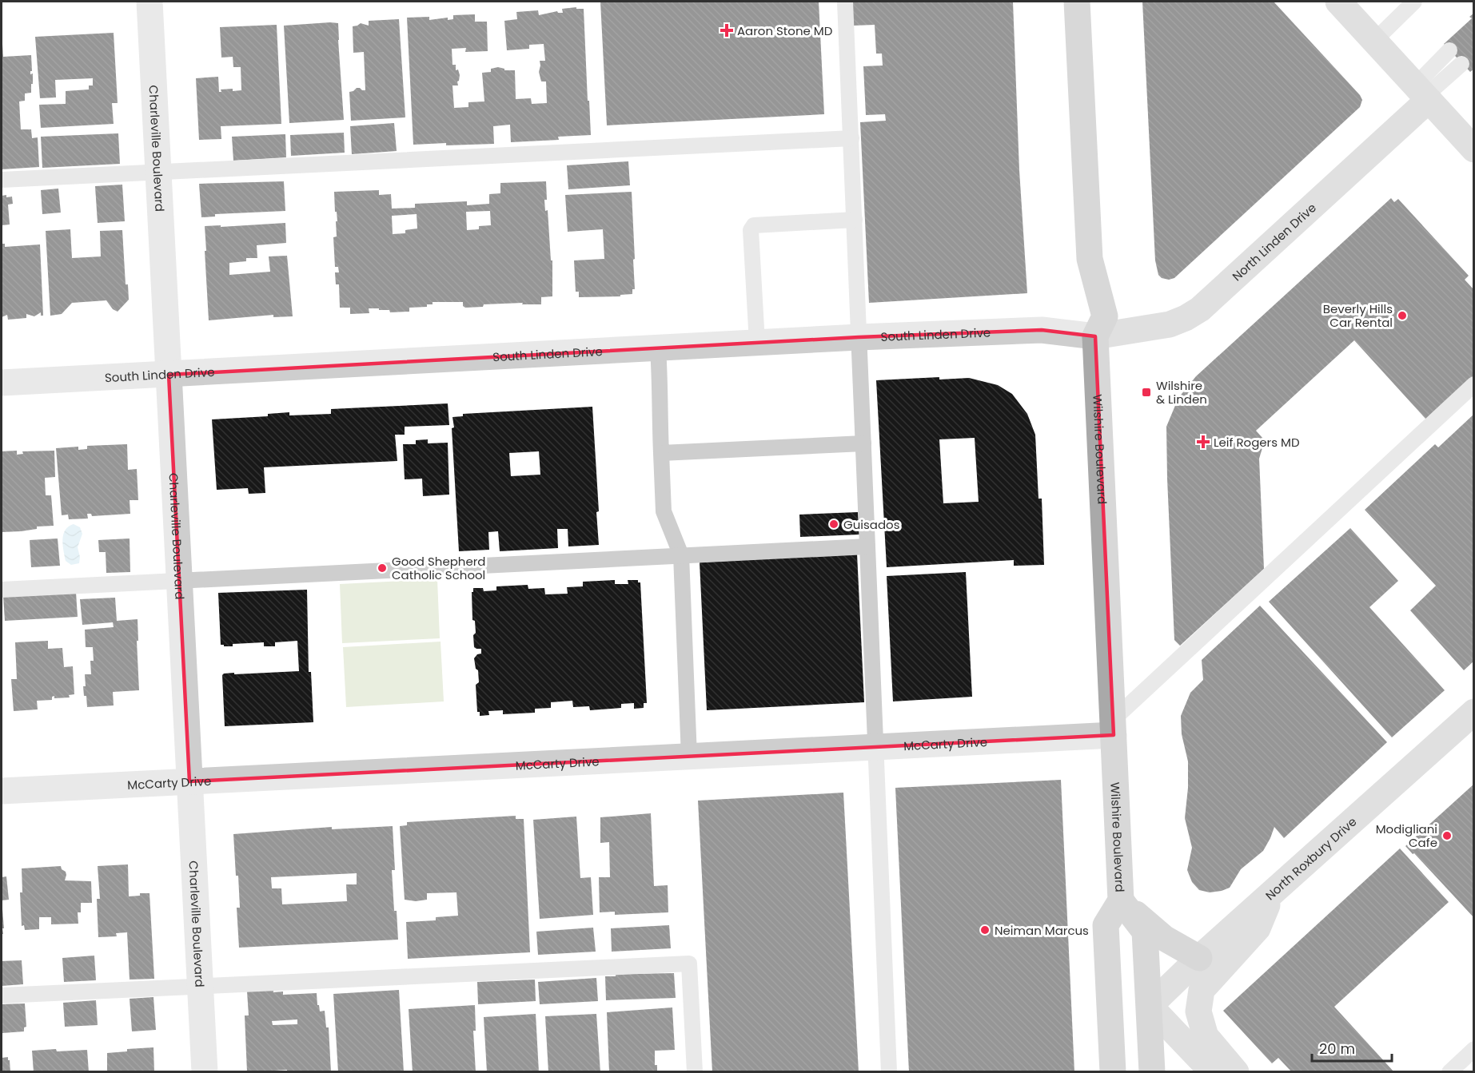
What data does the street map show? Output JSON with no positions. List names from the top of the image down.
{
  "streets": {
    "main road": ["Wilshire Boulevard"],
    "street": [
      "Charleville Boulevard",
      "North Linden Drive",
      "South Linden Drive",
      "McCarty Drive",
      "North Roxbury Drive"
    ]
  },
  "crossings": [
    ["Charleville Boulevard", "South Linden Drive"],
    ["Charleville Boulevard", "McCarty Drive"],
    ["North Linden Drive", "South Linden Drive"],
    ["North Linden Drive", "Wilshire Boulevard"],
    ["South Linden Drive", "Wilshire Boulevard"],
    ["Wilshire Boulevard", "McCarty Drive"],
    ["Wilshire Boulevard", "North Roxbury Drive"]
  ],
  "places": {
    "health": ["Aaron Stone MD", "Leif Rogers MD"],
    "other": [
      "Beverly Hills Car Rental",
      "Guisados",
      "Good Shepherd Catholic School",
      "Modigliani Cafe",
      "Neiman Marcus"
    ],
    "transit": ["Wilshire & Linden"]
  },
  "scale_bar": "20 m"
}
